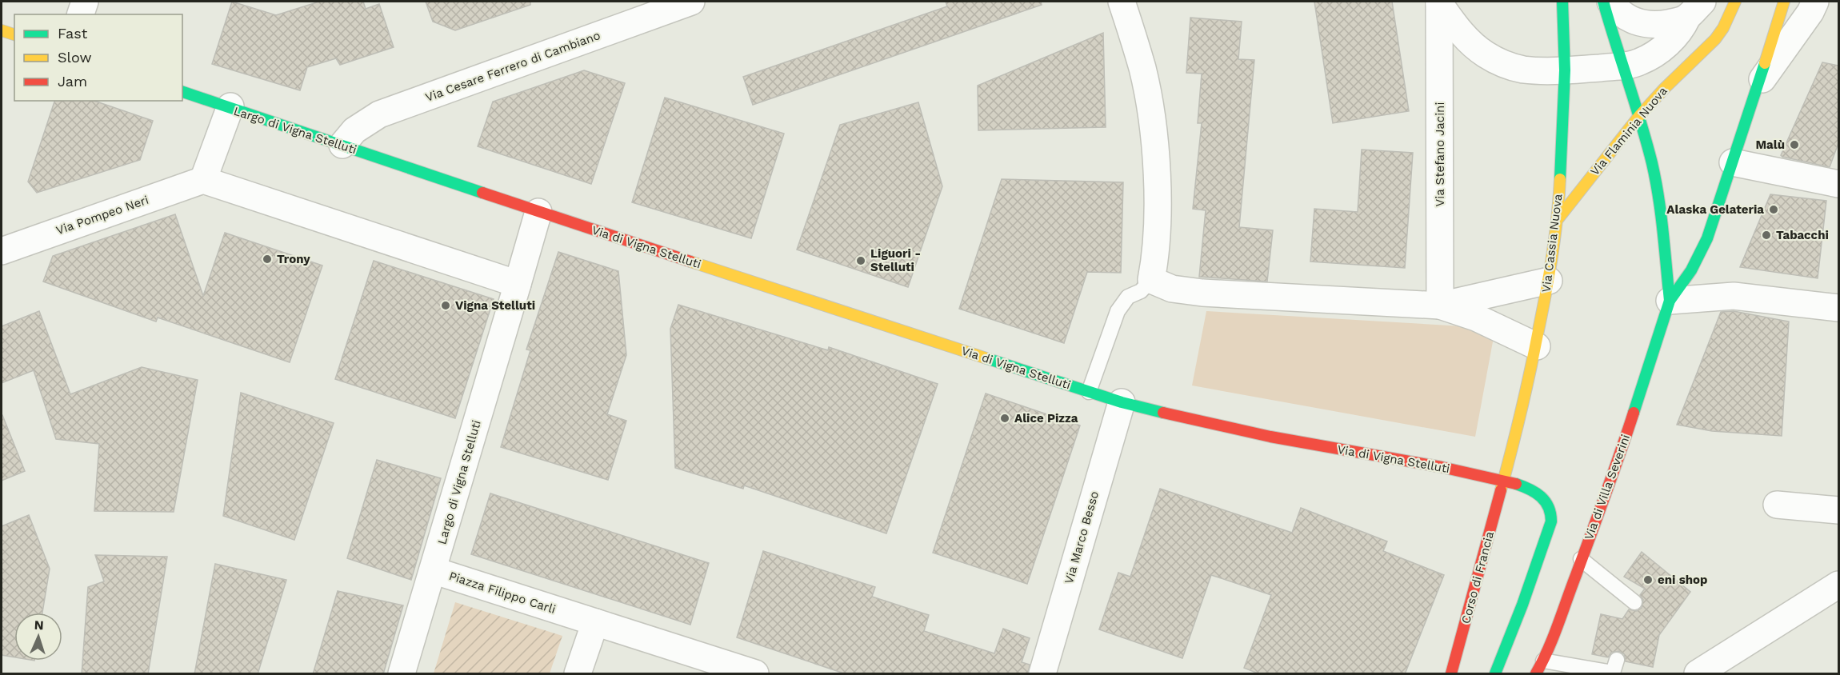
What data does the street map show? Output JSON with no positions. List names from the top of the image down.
{
  "streets": {
    "main road": [
      "Largo di Vigna Stelluti",
      "Via Flaminia Nuova",
      "Via Cassia Nuova",
      "Via di Vigna Stelluti",
      "Via di Villa Severini",
      "Corso di Francia"
    ],
    "street": [
      "Via Cesare Ferrero di Cambiano",
      "Via Stefano Jacini",
      "Via Pompeo Neri",
      "Via Marco Besso",
      "Piazza Filippo Carli"
    ]
  },
  "crossings": [
    ["Via Cesare Ferrero di Cambiano", "Largo di Vigna Stelluti"],
    ["Largo di Vigna Stelluti", "Via Pompeo Neri"],
    ["Largo di Vigna Stelluti", "Via di Vigna Stelluti"],
    ["Largo di Vigna Stelluti", "Piazza Filippo Carli"],
    ["Via Flaminia Nuova", "Via Cassia Nuova"],
    ["Via Stefano Jacini", "Via Cassia Nuova"],
    ["Via Cassia Nuova", "Via di Vigna Stelluti"],
    ["Via Cassia Nuova", "Corso di Francia"],
    ["Via di Vigna Stelluti", "Via Marco Besso"],
    ["Via di Vigna Stelluti", "Corso di Francia"]
  ],
  "places": [
    "Malù",
    "Alaska Gelateria",
    "Tabacchi",
    "Trony",
    "Liguori - Stelluti",
    "Vigna Stelluti",
    "Alice Pizza",
    "eni shop"
  ],
  "legend": ["Fast", "Slow", "Jam"],
  "north": "top"
}
